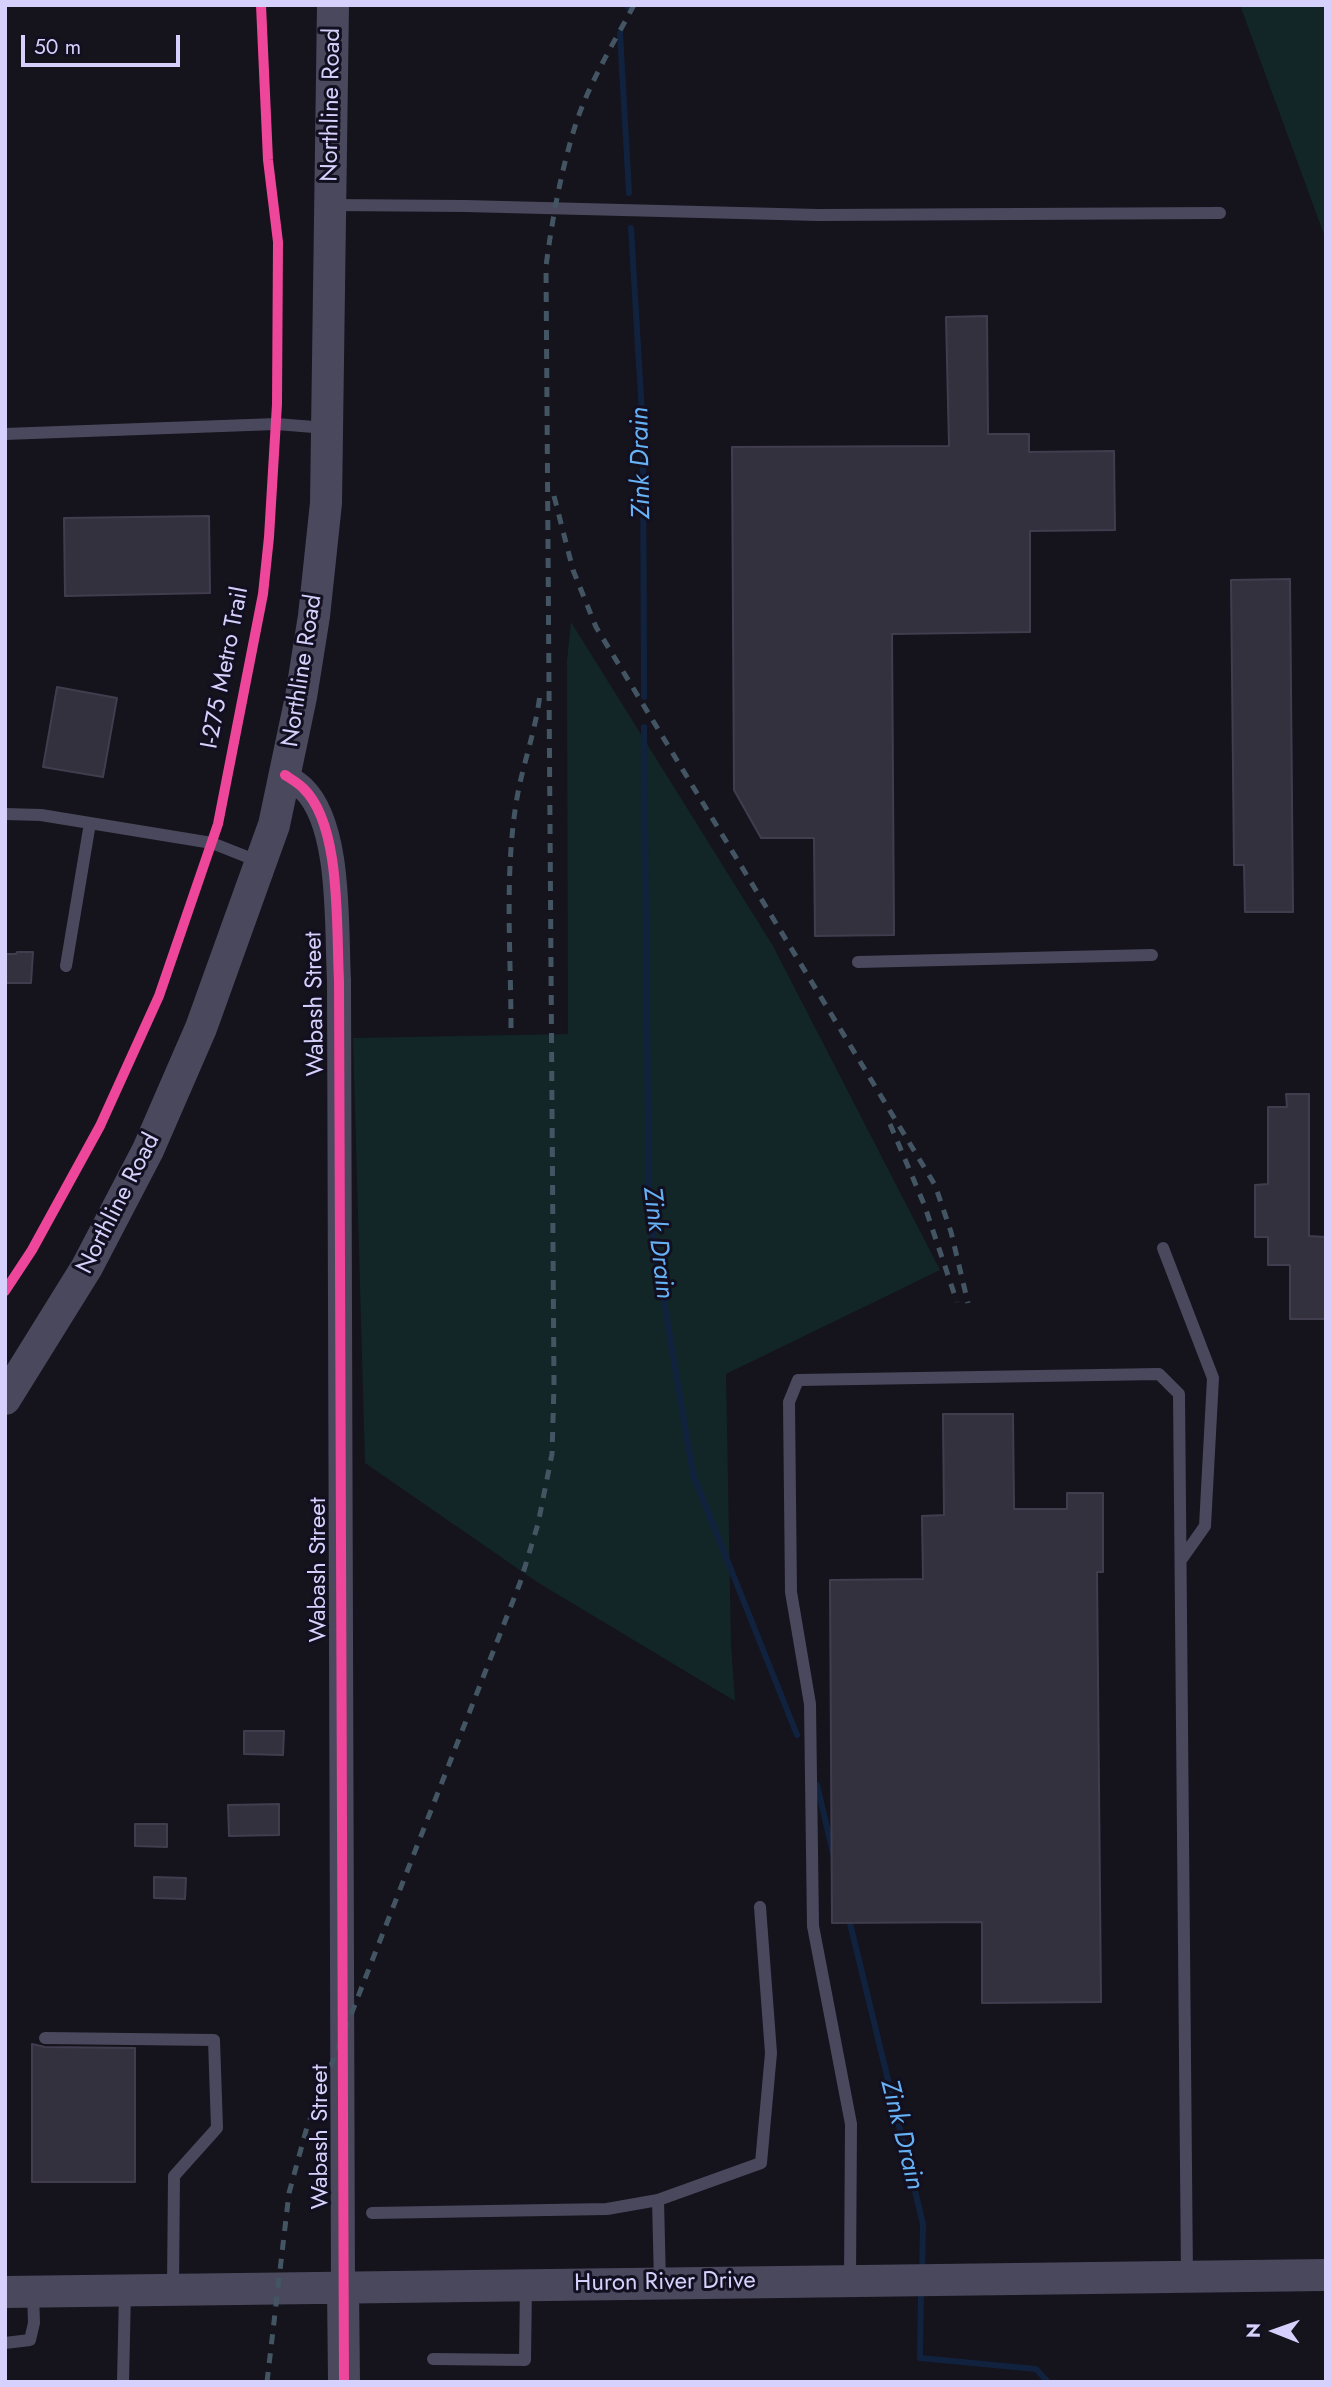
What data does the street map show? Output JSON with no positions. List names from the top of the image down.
{
  "streets": {
    "street": ["Northline Road", "Wabash Street", "Huron River Drive"],
    "cycle path": ["I-275 Metro Trail"]
  },
  "crossings": [
    ["Northline Road", "Wabash Street"],
    ["Wabash Street", "Huron River Drive"]
  ],
  "water": ["Zink Drain"],
  "scale_bar": "50 m",
  "north": "left"
}
